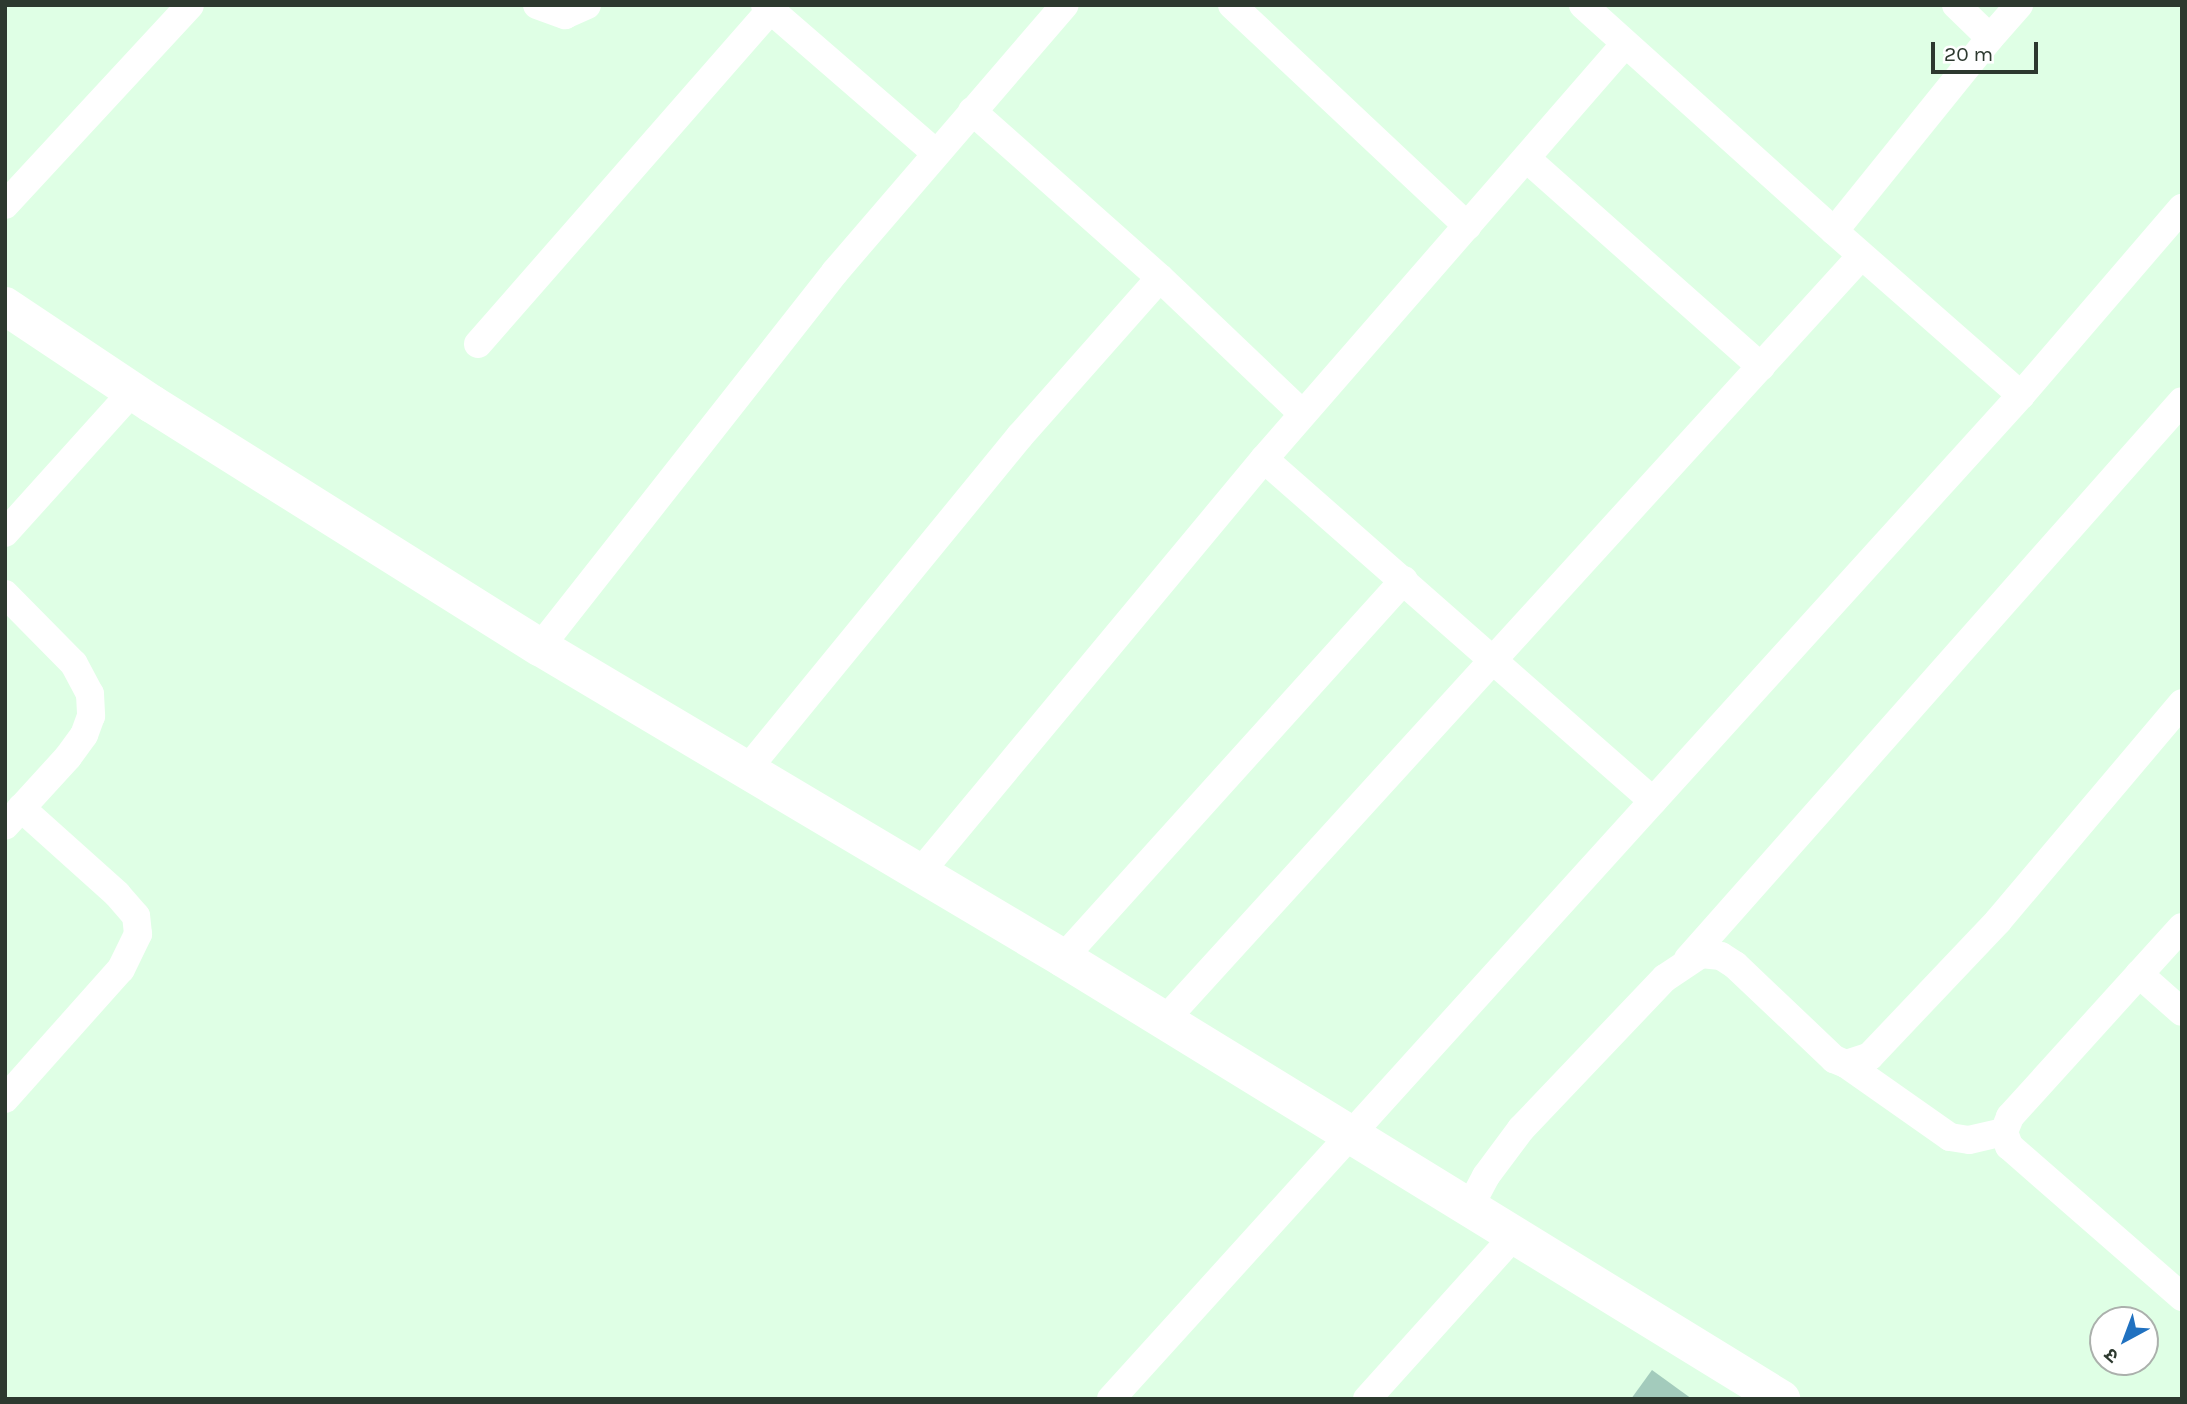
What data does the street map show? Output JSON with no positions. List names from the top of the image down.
{
  "scale_bar": "20 m",
  "north": "bottom left"
}
